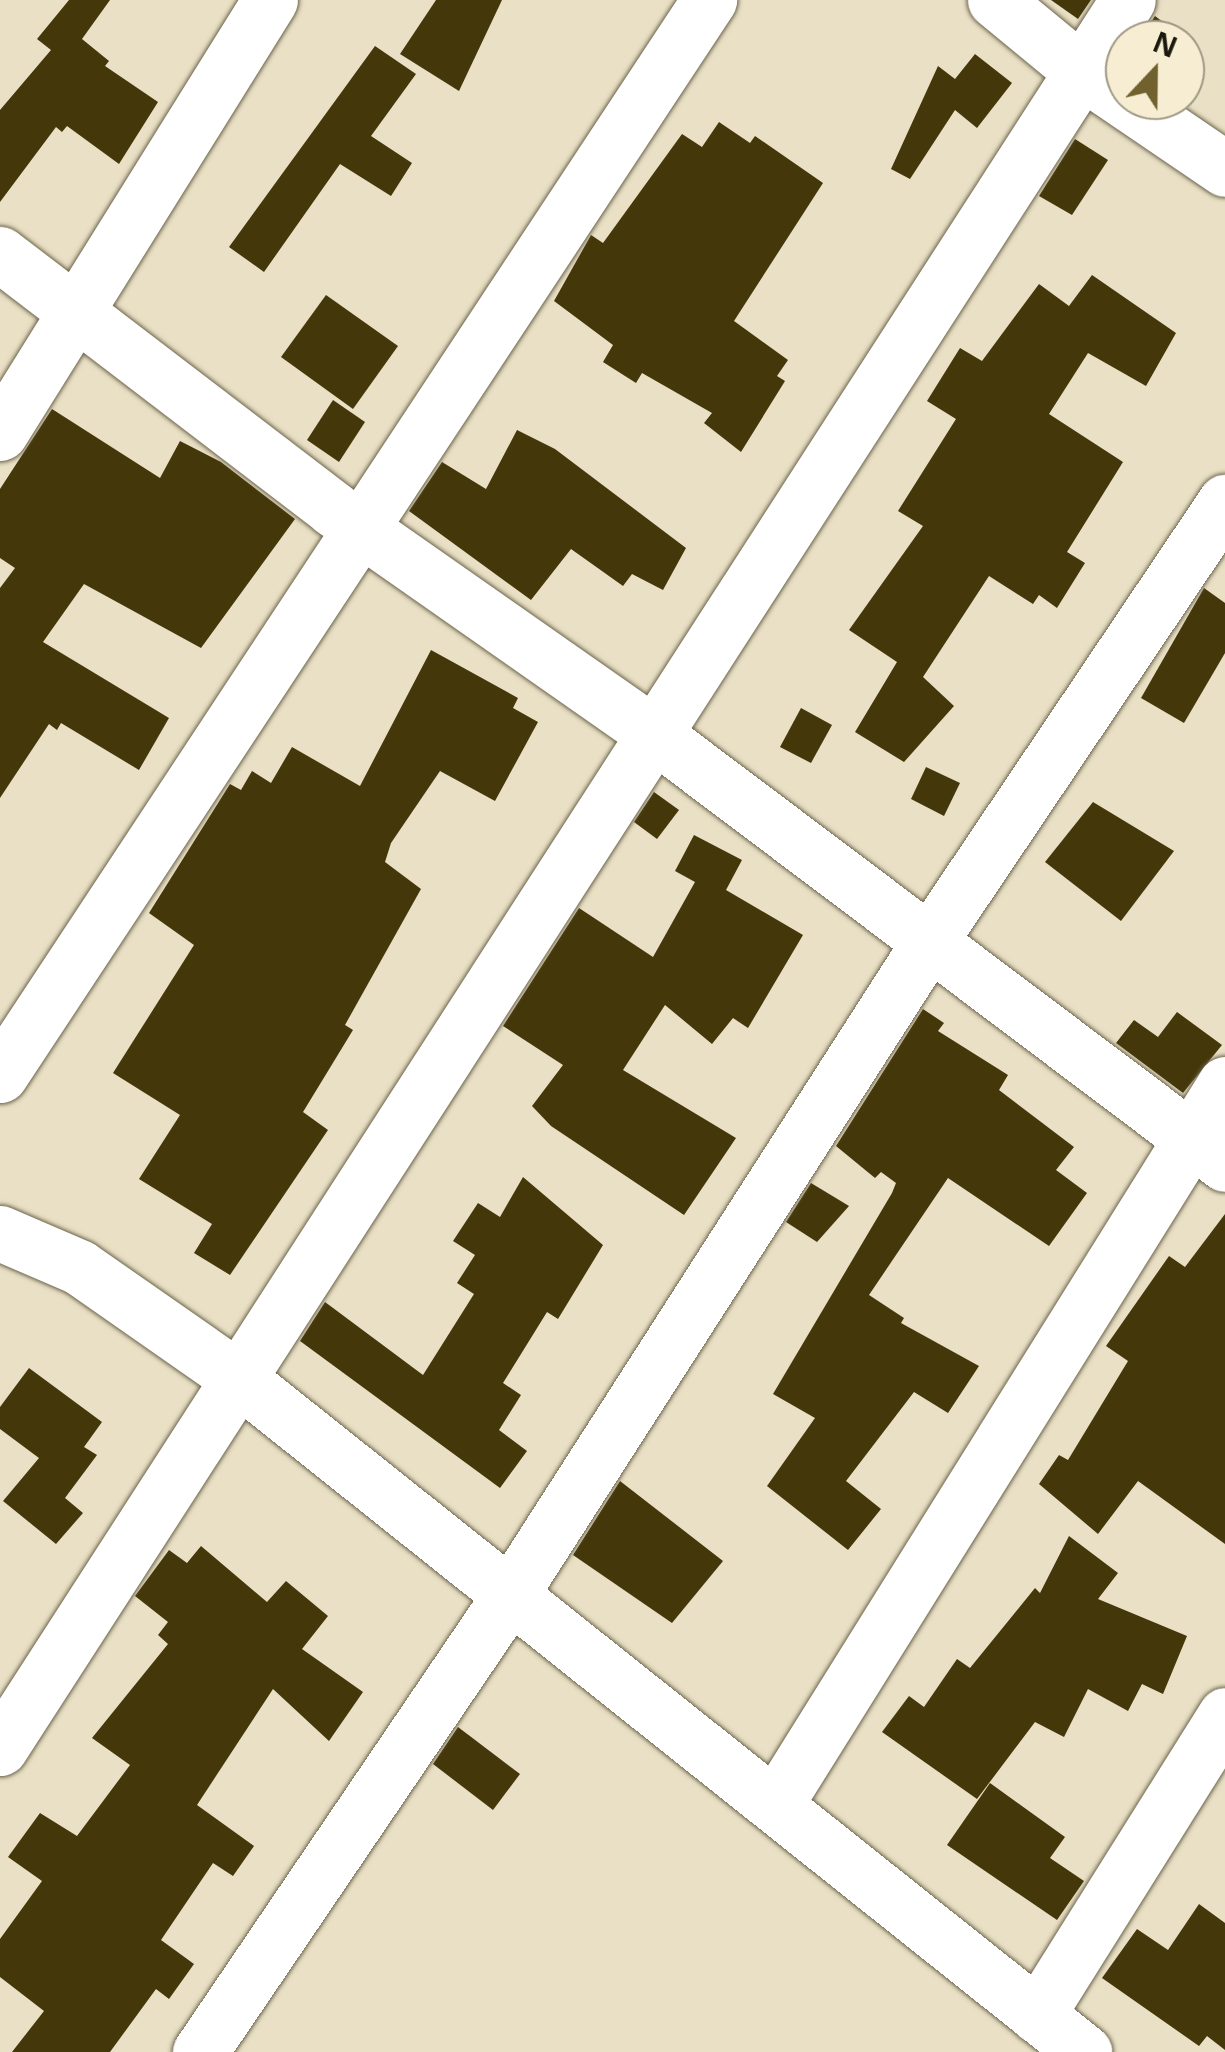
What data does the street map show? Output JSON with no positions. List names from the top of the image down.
{
  "north": "top"
}
